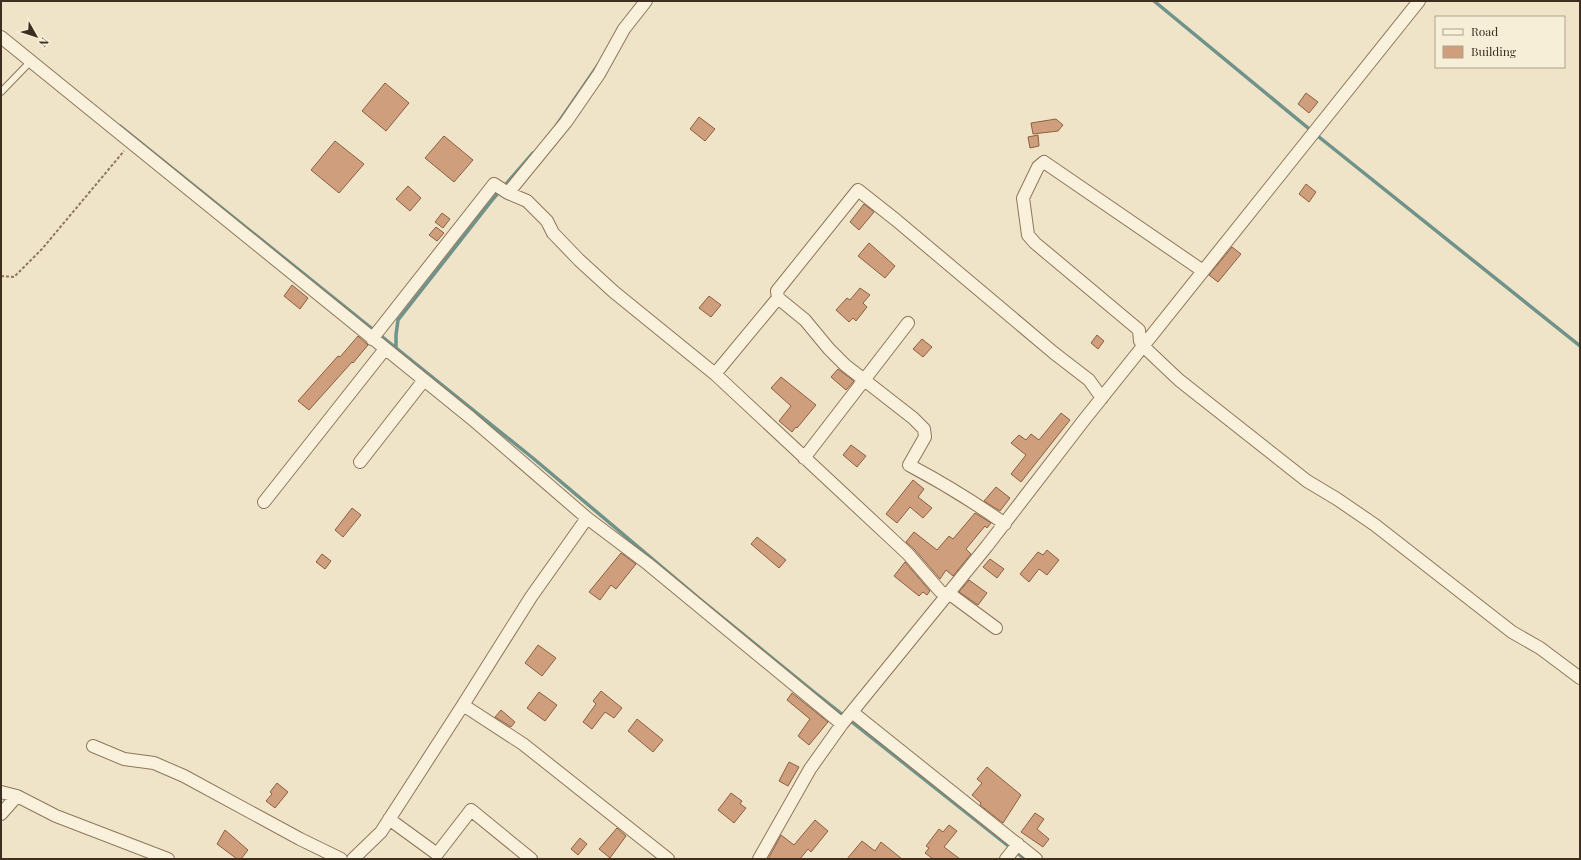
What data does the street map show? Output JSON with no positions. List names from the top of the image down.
{
  "legend": ["Road", "Building"],
  "north": "bottom right"
}
